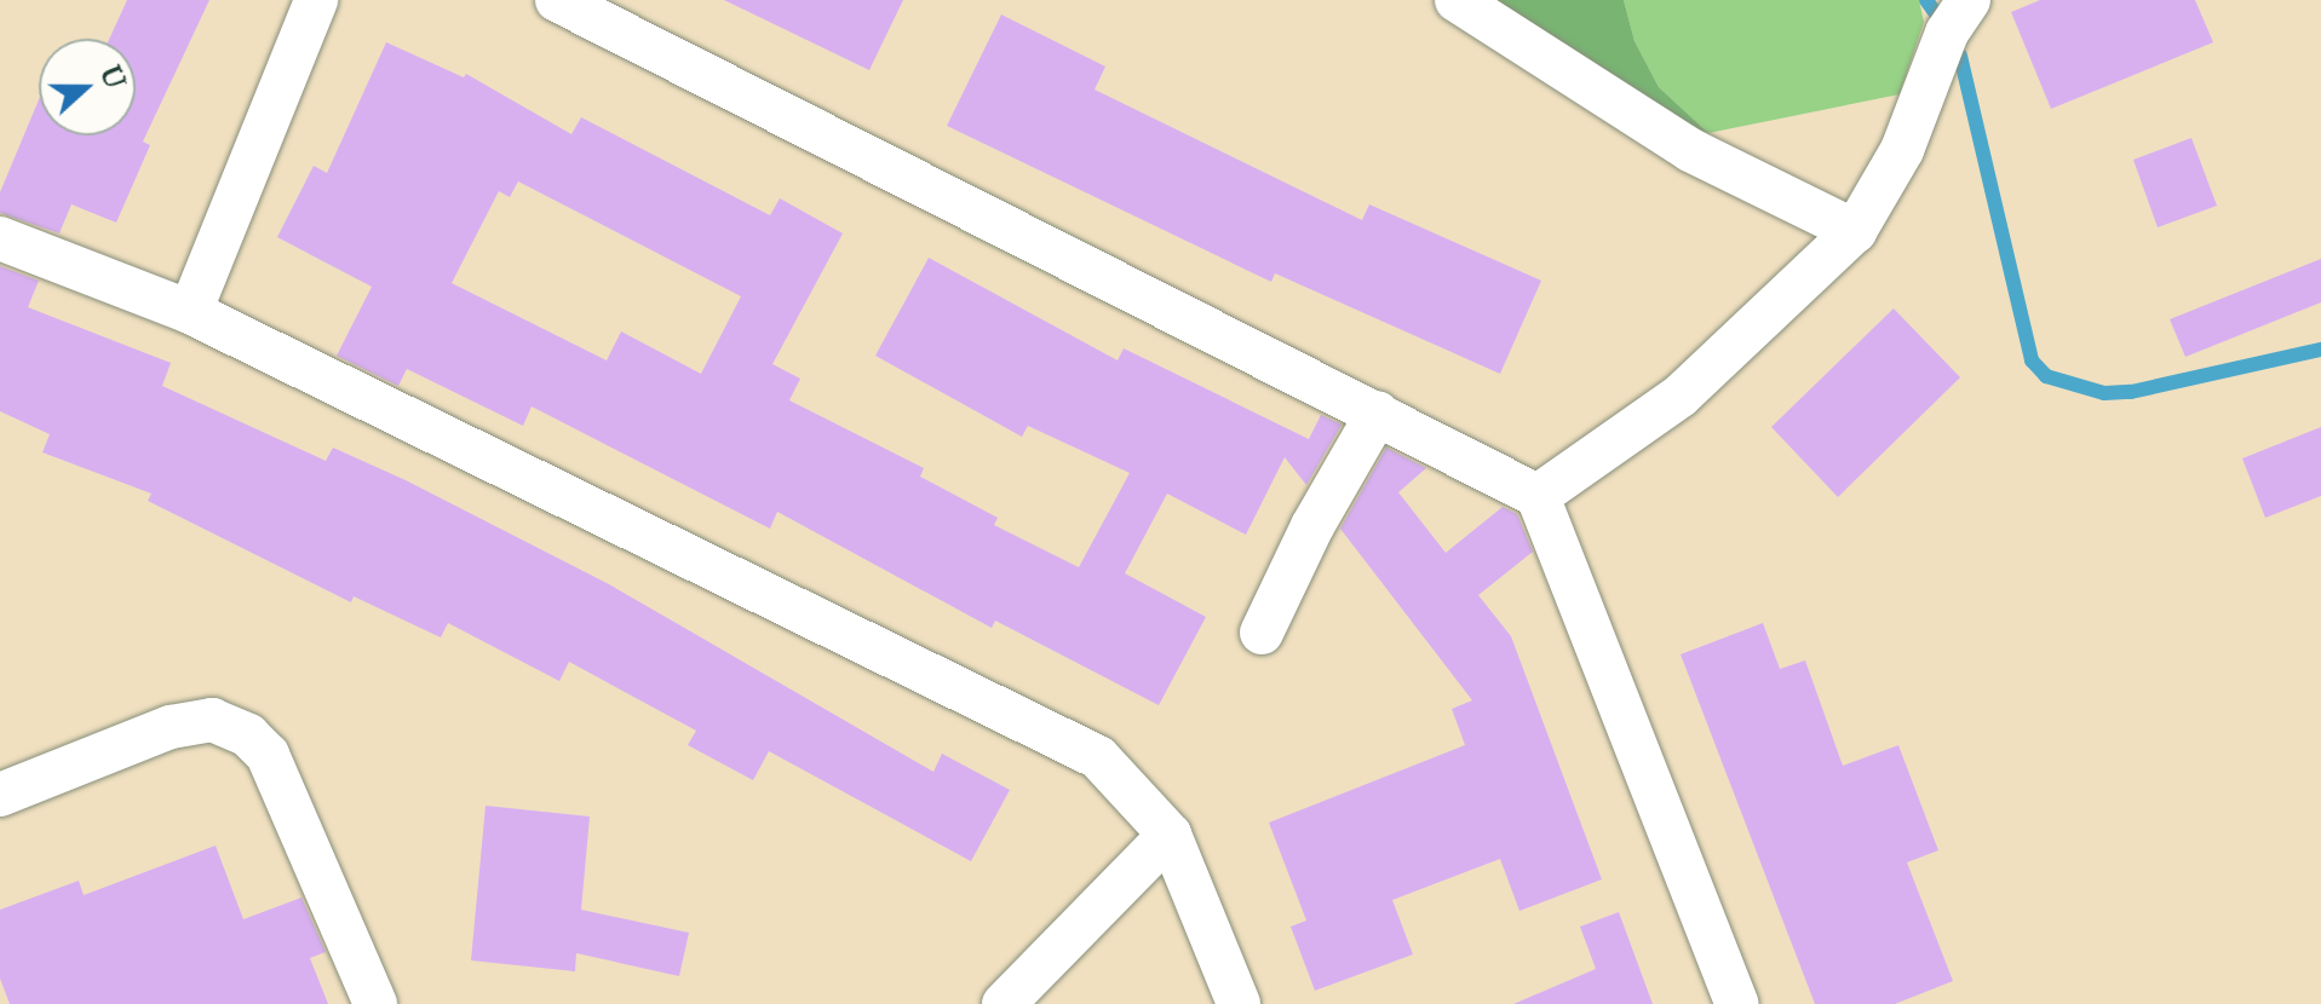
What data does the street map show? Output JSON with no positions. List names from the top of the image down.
{
  "north": "right"
}
